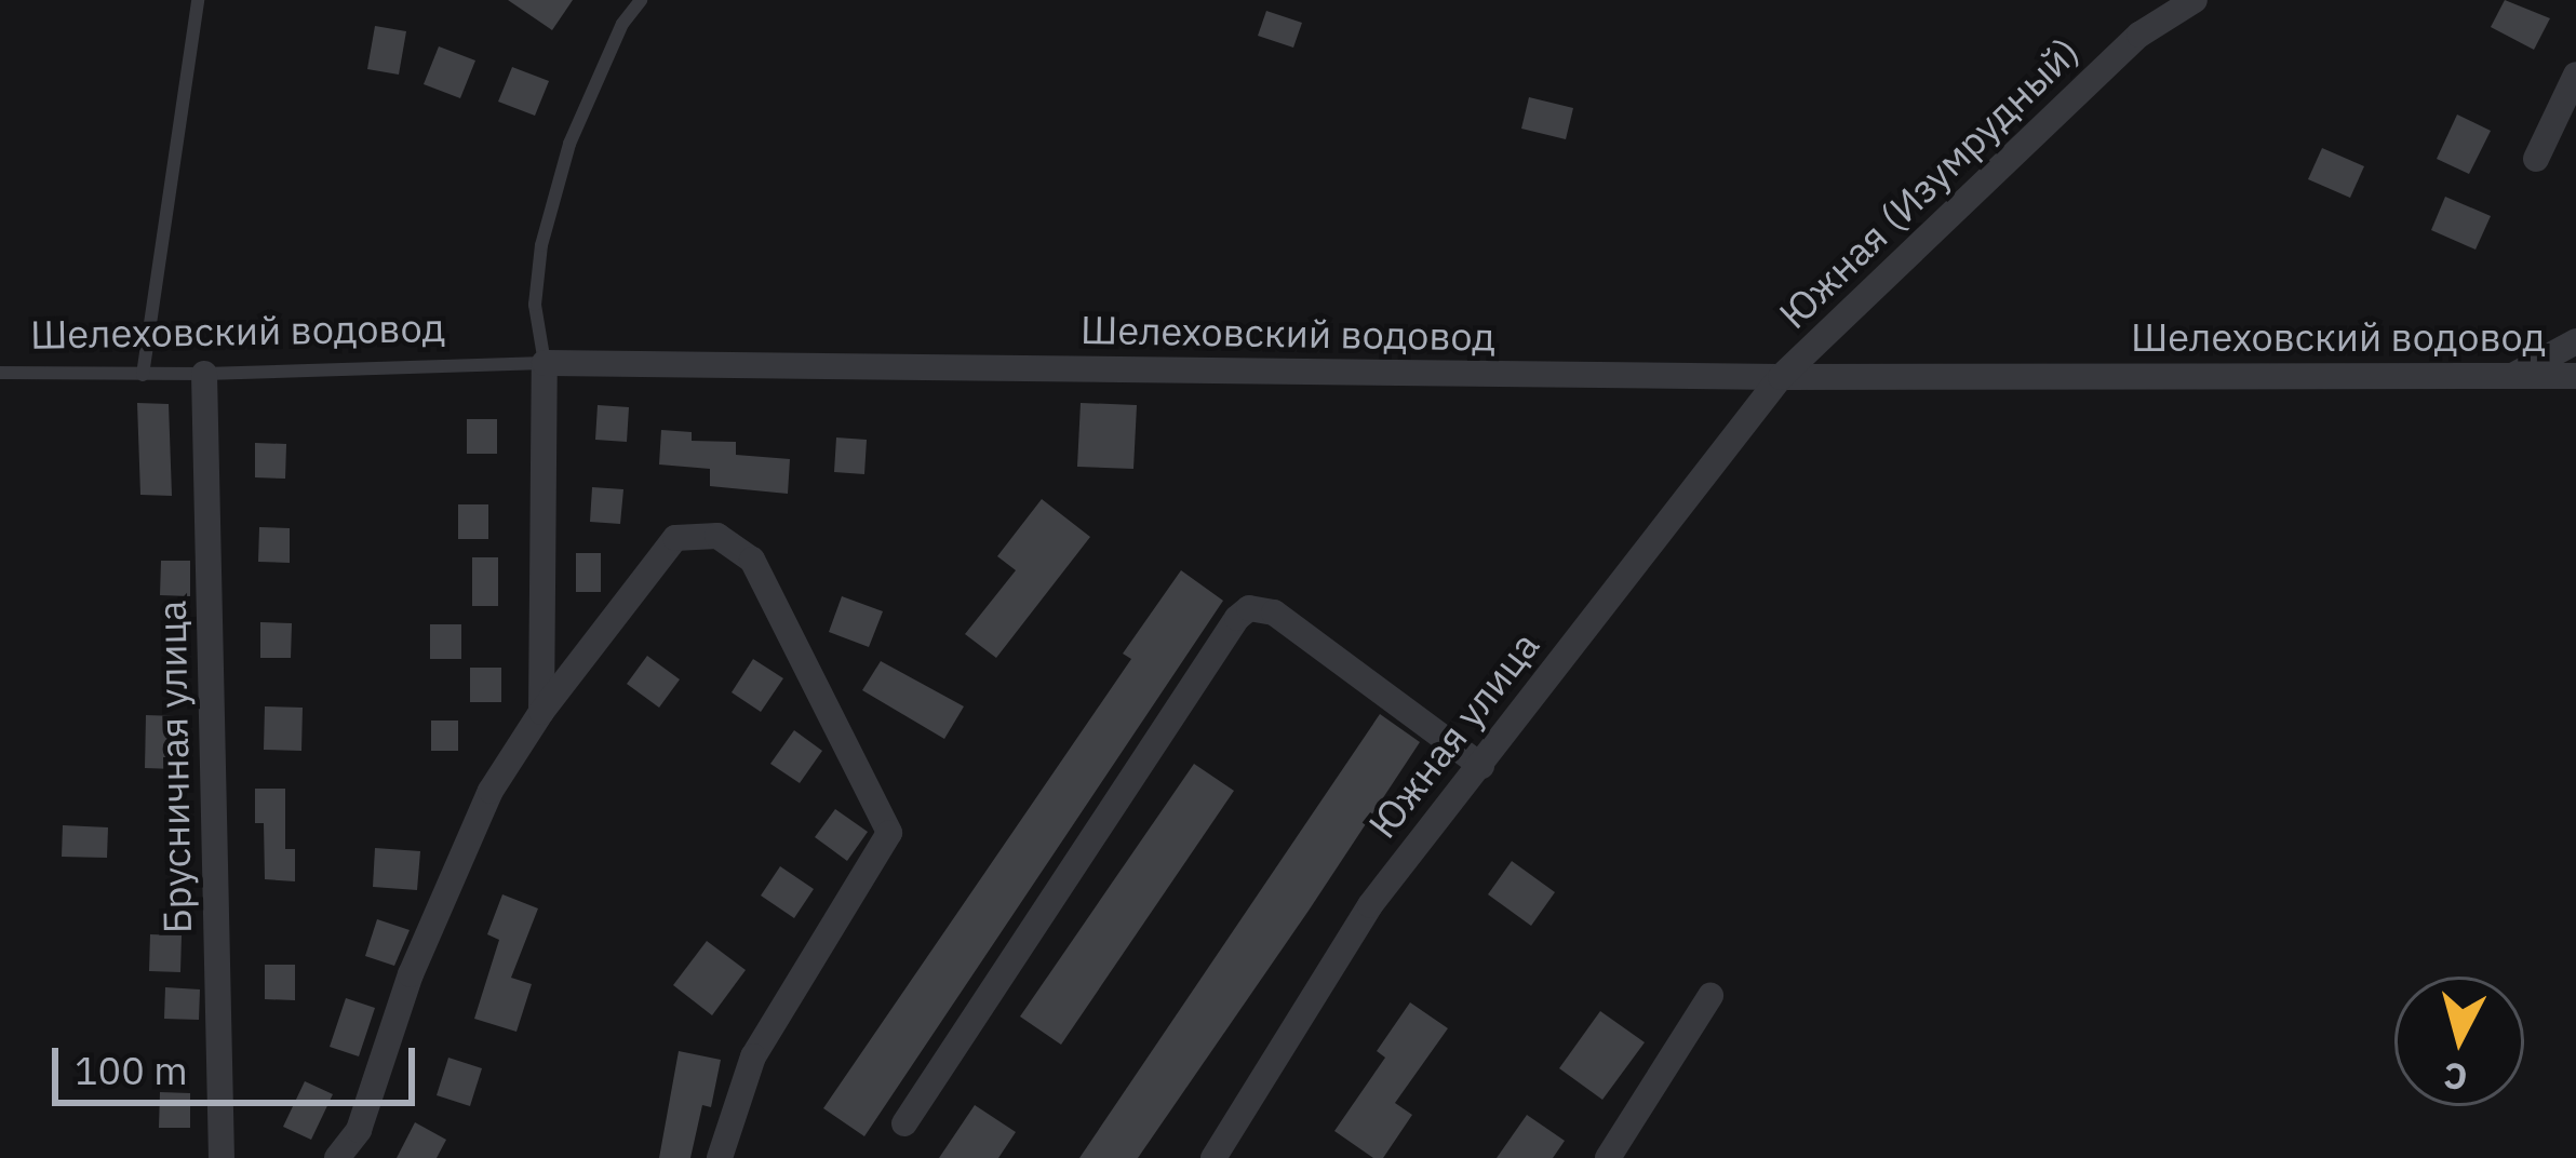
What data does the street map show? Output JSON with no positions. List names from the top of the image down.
{
  "streets": {
    "street": [
      "Южная (Изумрудный)",
      "Шелеховский водовод",
      "Южная улица",
      "Брусничная улица"
    ]
  },
  "crossings": [
    ["Южная (Изумрудный)", "Шелеховский водовод"],
    ["Южная (Изумрудный)", "Южная улица"],
    ["Шелеховский водовод", "Южная улица"],
    ["Шелеховский водовод", "Брусничная улица"]
  ],
  "scale_bar": "100 m",
  "north": "bottom"
}
